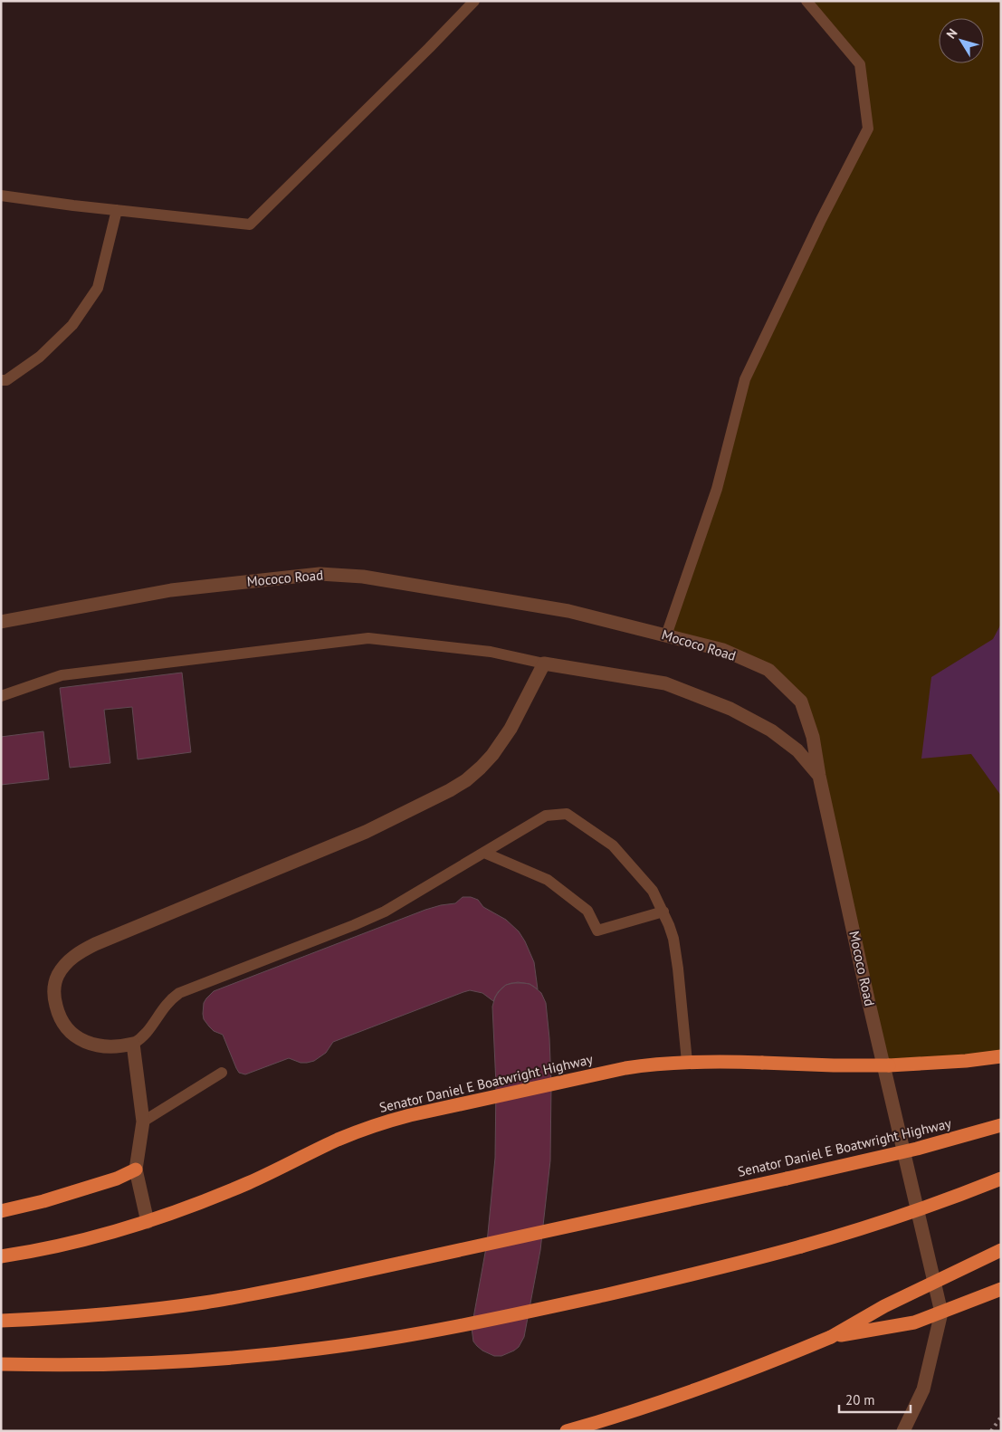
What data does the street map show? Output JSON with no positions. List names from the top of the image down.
{
  "streets": {
    "highway": ["Senator Daniel E Boatwright Highway"],
    "street": ["Mococo Road"]
  },
  "scale_bar": "20 m",
  "north": "top left"
}
